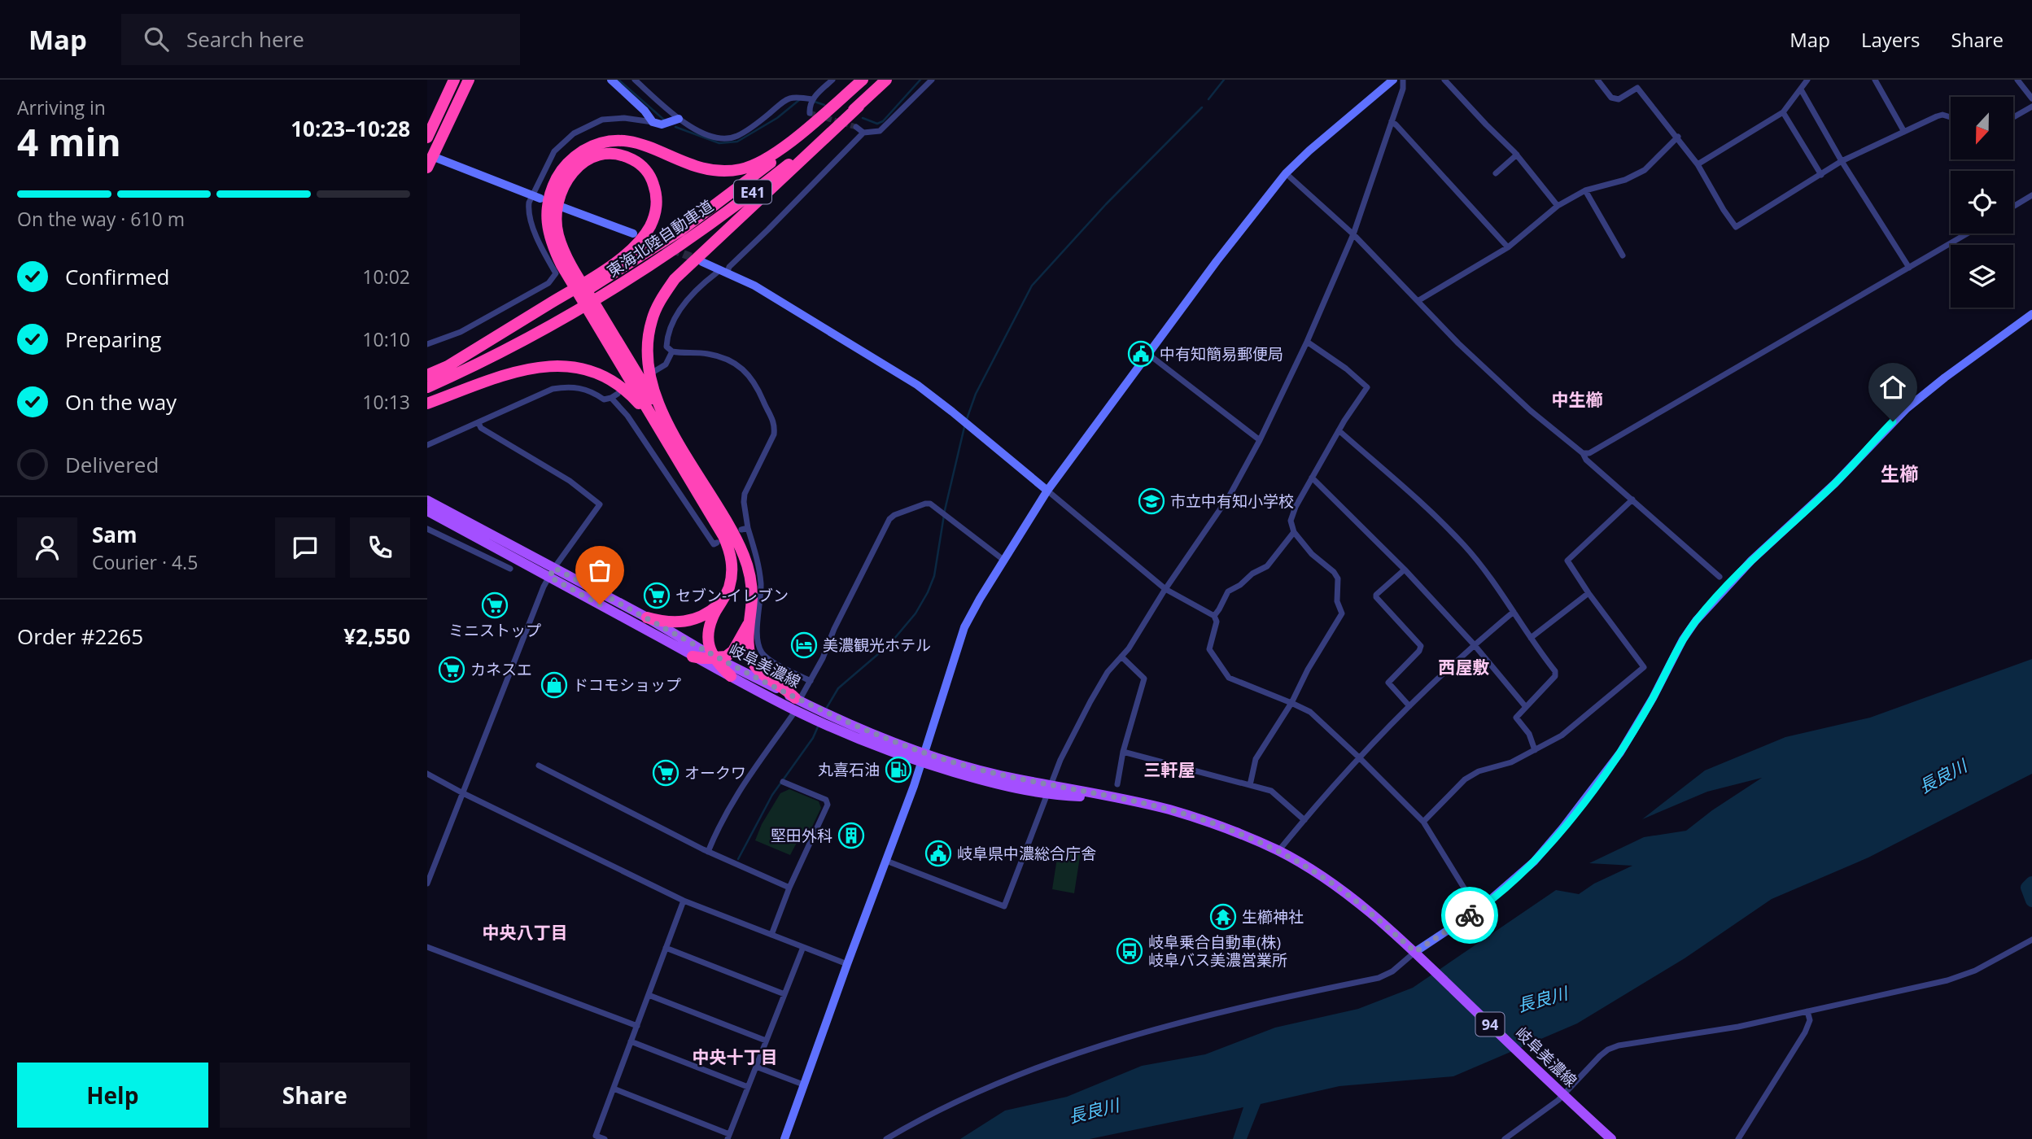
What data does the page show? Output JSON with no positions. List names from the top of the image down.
{
  "streets": {
    "highway": ["E41", "東海北陸自動車道"],
    "main road": ["岐阜美濃線", "94"]
  },
  "districts": [
    "中生櫛",
    "生櫛",
    "西屋敷",
    "三軒屋",
    "中央八丁目",
    "中央十丁目"
  ],
  "water": ["長良川"],
  "places": {
    "public building": ["中有知簡易郵便局", "岐阜県中濃総合庁舎"],
    "school or university": ["市立中有知小学校"],
    "supermarket": [
      "セブン-イレブン",
      "ミニストップ",
      "カネスエ",
      "オークワ"
    ],
    "hotel": ["美濃観光ホテル"],
    "shop": ["ドコモショップ"],
    "fuel station": ["丸喜石油"],
    "building": ["堅田外科"],
    "temple": ["生櫛神社"],
    "bus stop": ["岐阜乗合自動車(株) 岐阜バス美濃営業所"]
  },
  "north": "bottom",
  "page": {
    "header": "Map",
    "search": "Search here",
    "nav": ["Map", "Layers", "Share"],
    "heading": ["4 min", "Arriving in", "10:23–10:28"],
    "panel": [
      "Sam",
      "Courier · 4.5",
      "Order #2265",
      "¥2,550"
    ],
    "bar": "On the way · 610 m",
    "list": [
      ["Confirmed", "10:02"],
      ["Preparing", "10:10"],
      ["On the way", "10:13"],
      "Delivered"
    ],
    "buttons": ["Help", "Share"]
  }
}
